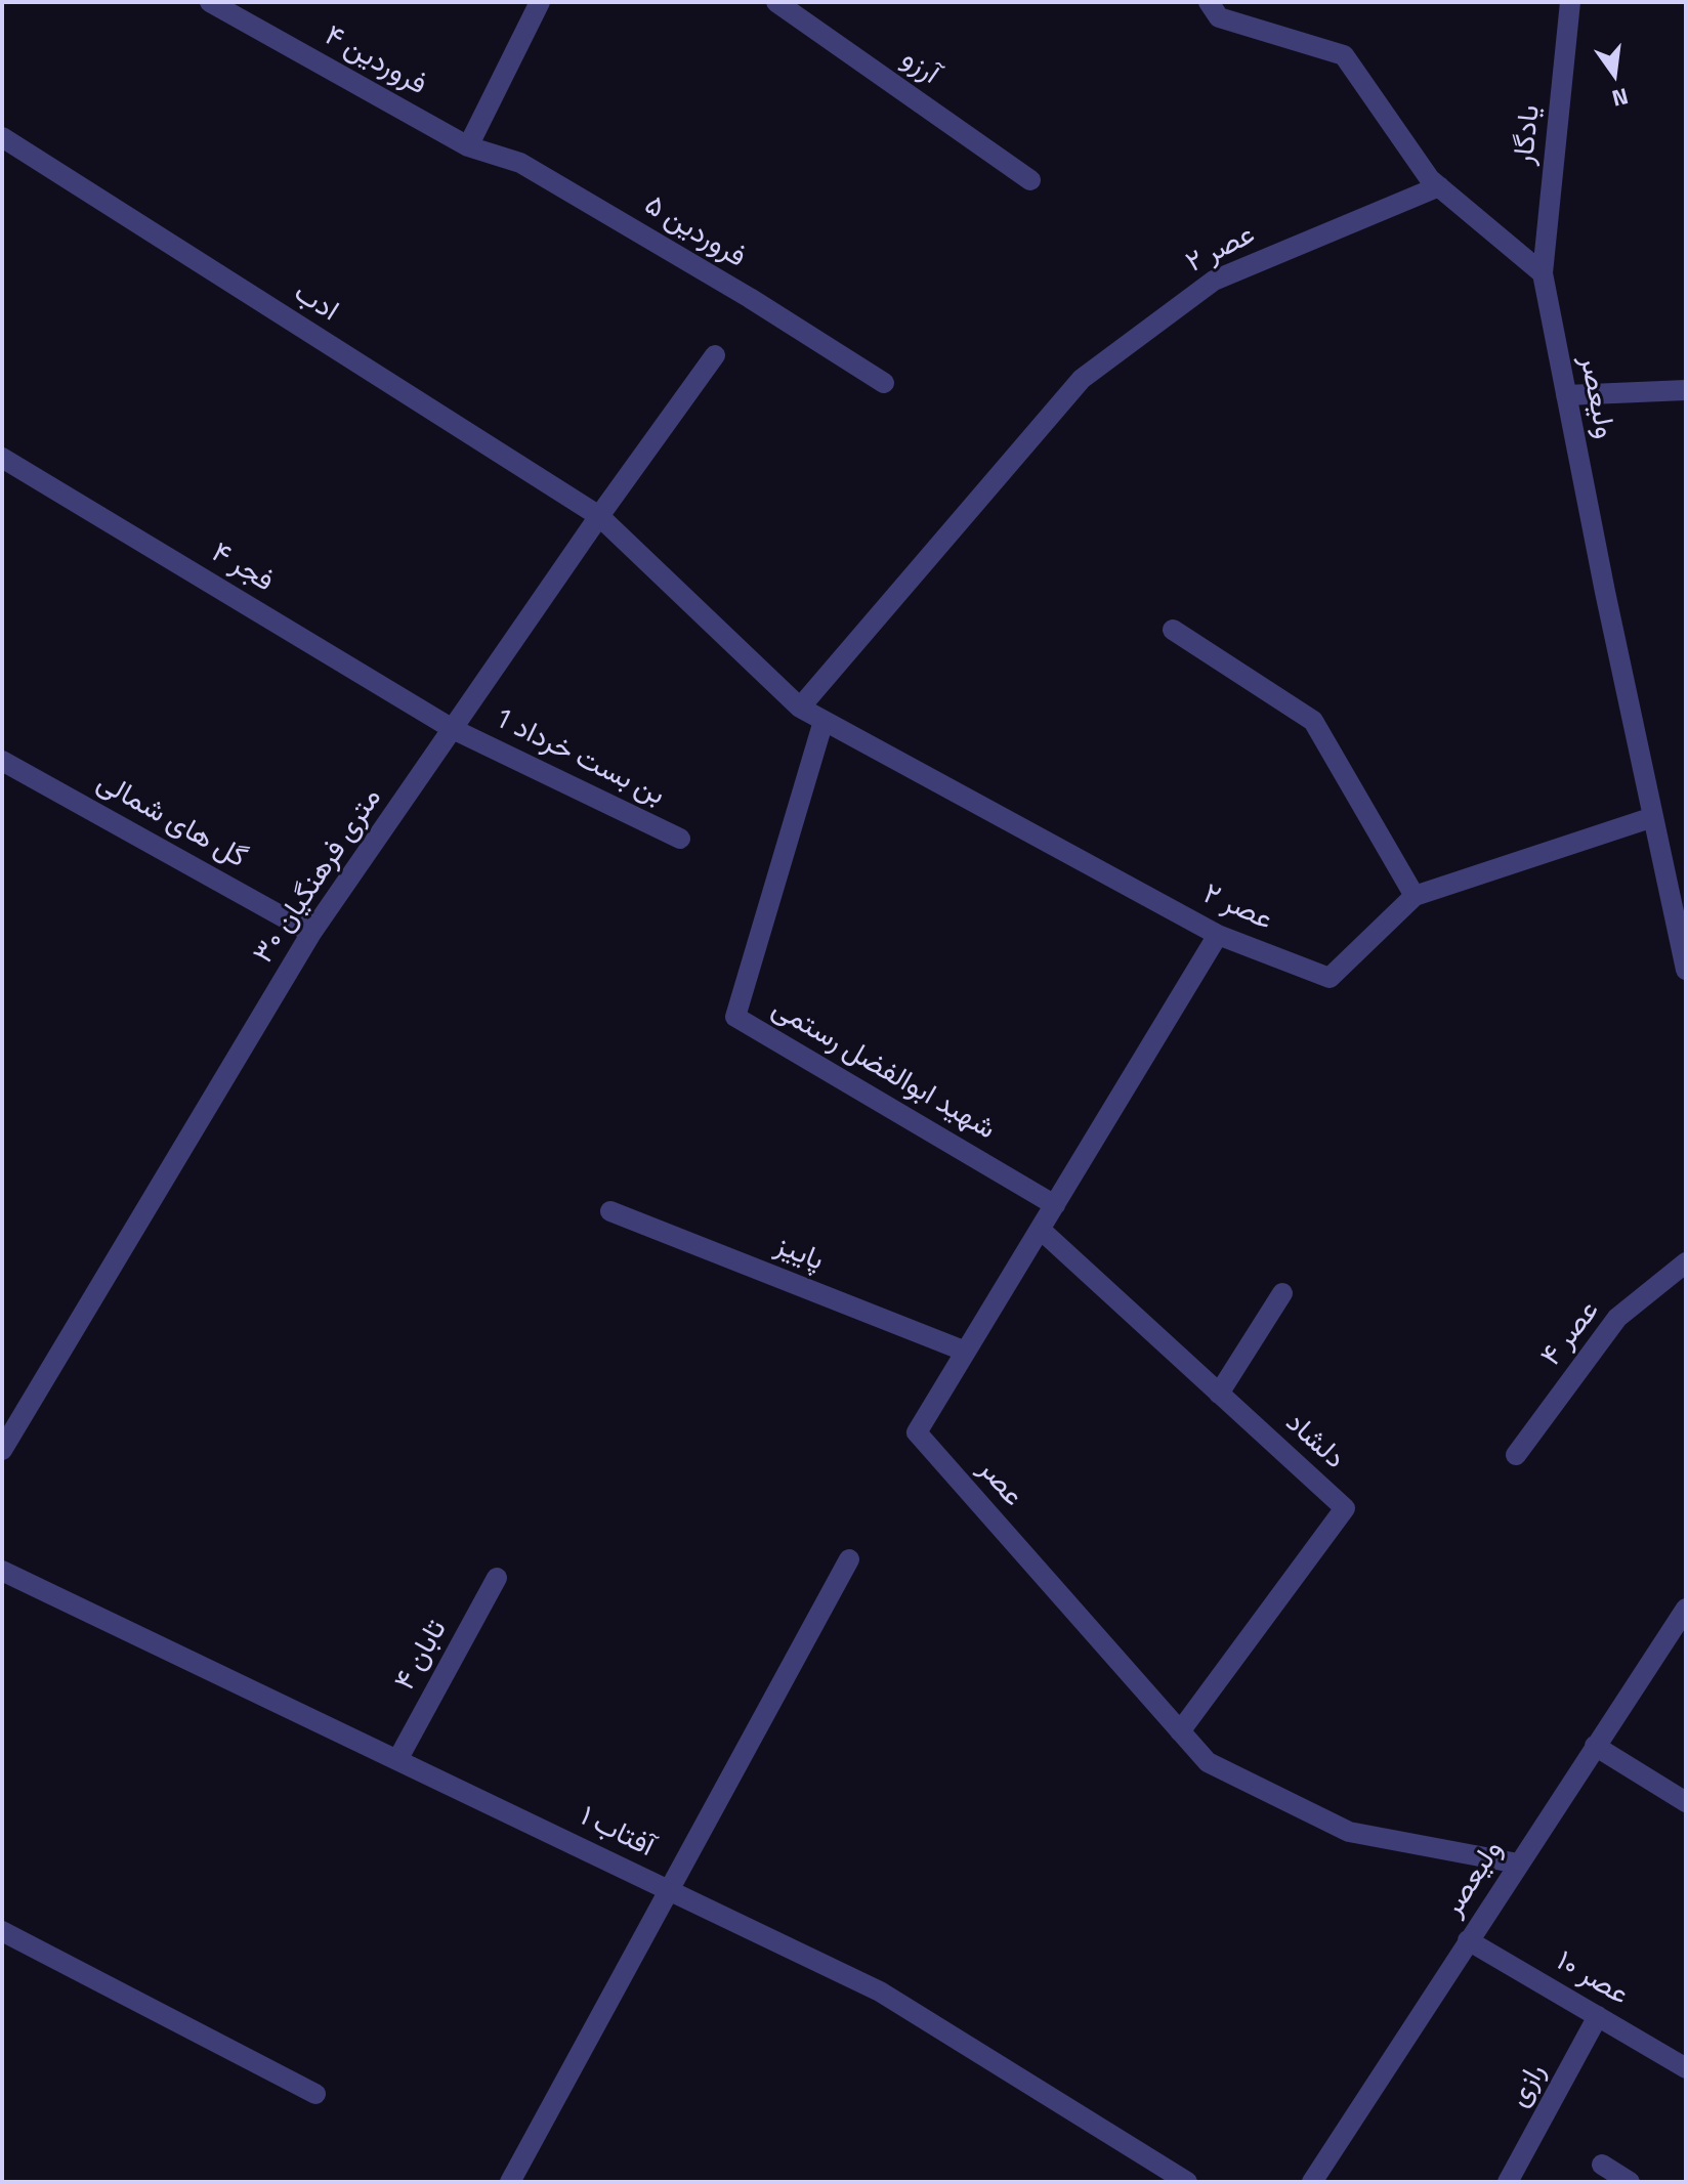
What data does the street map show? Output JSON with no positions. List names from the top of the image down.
{
  "streets": {
    "street": [
      "فروردین ۴",
      "آرزو",
      "یادگار",
      "فروردین ۵",
      "عصر ۲",
      "ادب",
      "ولیعصر",
      "فجر ۴",
      "بن بست خرداد 1",
      "گل های شمالی",
      "۳۰ متری فرهنگیان",
      "شهید ابوالفضل رستمی",
      "پاییز",
      "عصر ۴",
      "دلشاد",
      "عصر",
      "تابان ۴",
      "آفتاب ۱",
      "عصر ۱۰",
      "رازی"
    ]
  },
  "crossings": [
    ["فروردین ۴", "فروردین ۵"],
    ["یادگار", "ولیعصر"],
    ["عصر ۲", "ادب"],
    ["عصر ۲", "ولیعصر"],
    ["عصر ۲", "۳۰ متری فرهنگیان"],
    ["عصر ۲", "شهید ابوالفضل رستمی"],
    ["عصر ۲", "عصر"],
    ["ادب", "۳۰ متری فرهنگیان"],
    ["ولیعصر", "عصر"],
    ["ولیعصر", "عصر ۱۰"],
    ["فجر ۴", "بن بست خرداد 1"],
    ["فجر ۴", "۳۰ متری فرهنگیان"],
    ["بن بست خرداد 1", "۳۰ متری فرهنگیان"],
    ["گل های شمالی", "۳۰ متری فرهنگیان"],
    ["شهید ابوالفضل رستمی", "عصر"],
    ["پاییز", "عصر"],
    ["دلشاد", "عصر"],
    ["تابان ۴", "آفتاب ۱"],
    ["عصر ۱۰", "رازی"]
  ],
  "north": "bottom"
}
